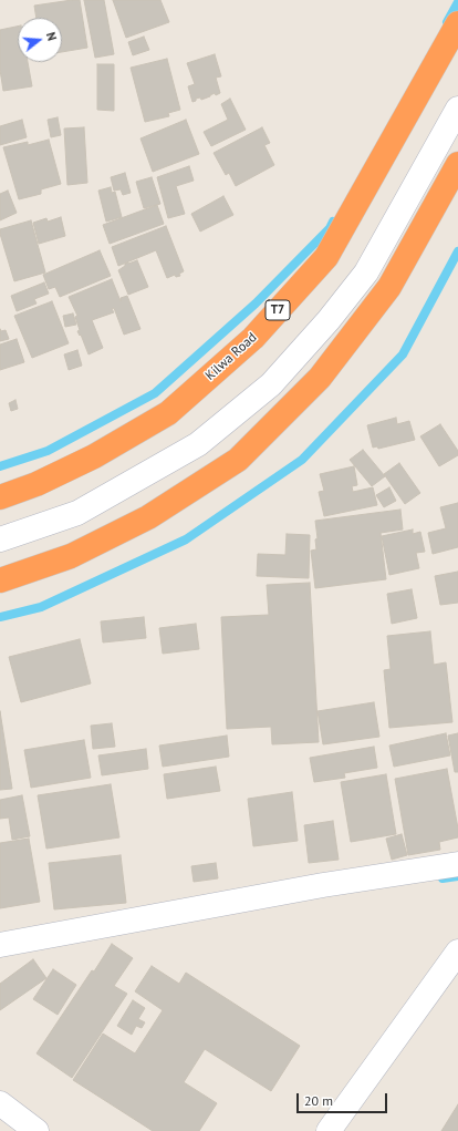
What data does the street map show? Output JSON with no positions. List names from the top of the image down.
{
  "streets": {
    "highway": ["T7", "Kilwa Road"]
  },
  "scale_bar": "20 m",
  "north": "right"
}
